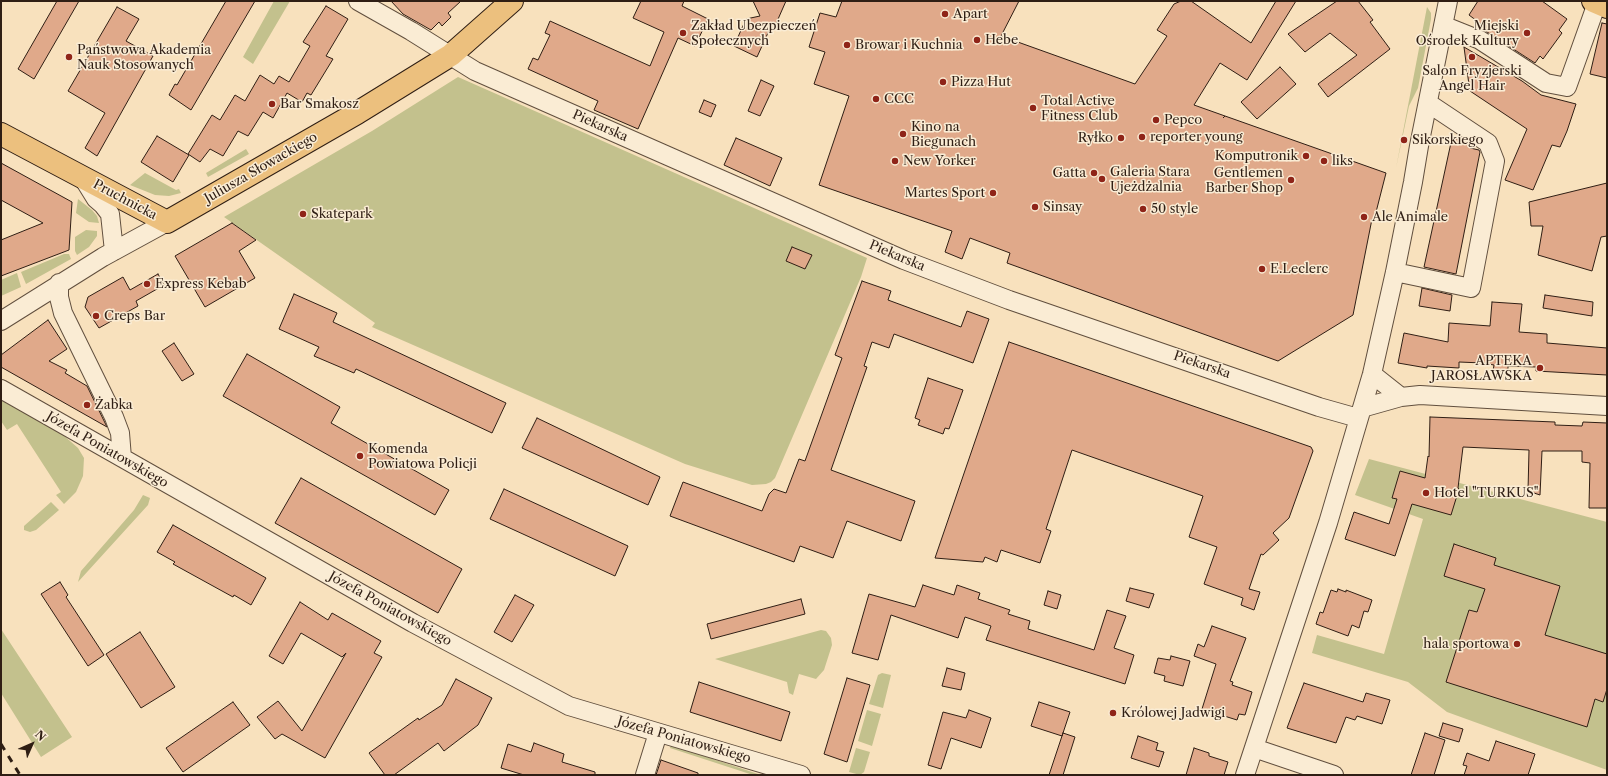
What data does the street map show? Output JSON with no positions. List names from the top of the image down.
{
  "streets": {
    "main road": ["Juliusza Słowackiego", "Pruchnicka"],
    "street": ["Piekarska", "Józefa Poniatowskiego"]
  },
  "crossings": [
    ["Piekarska", "Juliusza Słowackiego"],
    ["Juliusza Słowackiego", "Pruchnicka"]
  ],
  "places": [
    "Apart",
    "Zakład Ubezpieczeń Społecznych",
    "Miejski Ośrodek Kultury",
    "Hebe",
    "Browar i Kuchnia",
    "Państwowa Akademia Nauk Stosowanych",
    "Salon Fryzjerski Angel Hair",
    "Pizza Hut",
    "CCC",
    "Bar Smakosz",
    "Total Active Fitness Club",
    "Pepco",
    "Kino na Biegunach",
    "reporter young",
    "Ryłko",
    "Sikorskiego",
    "Komputronik",
    "New Yorker",
    "liks",
    "Gatta",
    "Galeria Stara Ujeżdżalnia",
    "Gentlemen Barber Shop",
    "Martes Sport",
    "Sinsay",
    "50 style",
    "Skatepark",
    "Ale Animale",
    "E.Leclerc",
    "Express Kebab",
    "Creps Bar",
    "APTEKA JAROSŁAWSKA",
    "Żabka",
    "Komenda Powiatowa Policji",
    "Hotel \"TURKUS\"",
    "hala sportowa",
    "Królowej Jadwigi"
  ],
  "north": "top right"
}
